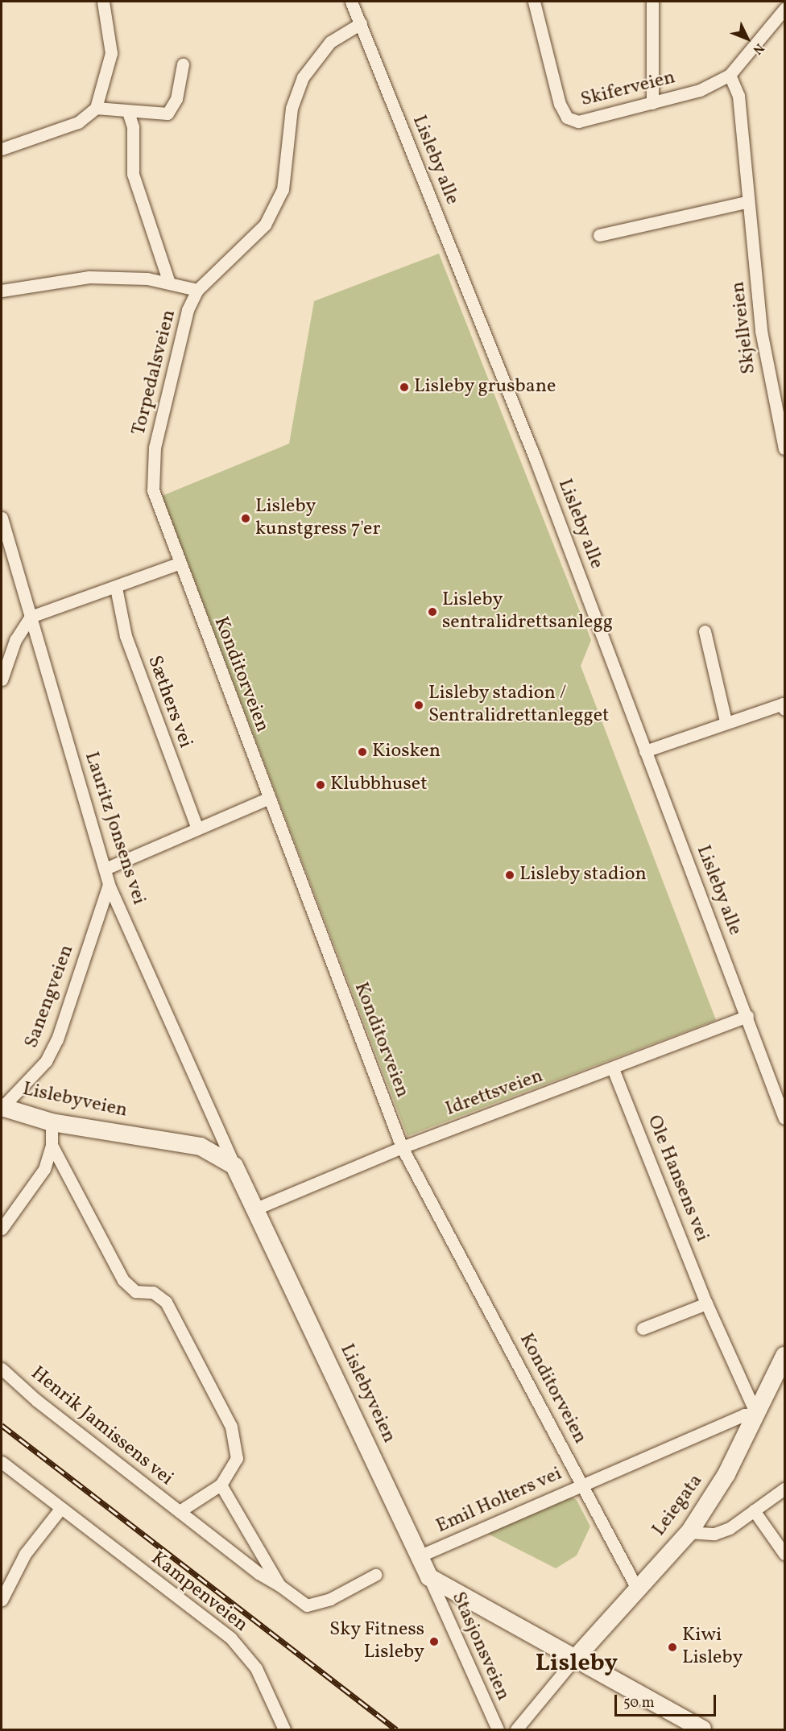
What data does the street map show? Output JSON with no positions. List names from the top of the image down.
{
  "streets": {
    "street": [
      "Skiferveien",
      "Lisleby alle",
      "Skjellveien",
      "Torpedalsveien",
      "Konditorveien",
      "Sæthers vei",
      "Lauritz Jonsens vei",
      "Sanengveien",
      "Idrettsveien",
      "Lislebyveien",
      "Ole Hansens vei",
      "Henrik Jamissens vei",
      "Emil Holters vei",
      "Leiegata",
      "Kampenveien",
      "Stasjonsveien"
    ]
  },
  "crossings": [
    ["Skiferveien", "Skjellveien"],
    ["Lisleby alle", "Torpedalsveien"],
    ["Lisleby alle", "Idrettsveien"],
    ["Torpedalsveien", "Konditorveien"],
    ["Konditorveien", "Idrettsveien"],
    ["Konditorveien", "Emil Holters vei"],
    ["Konditorveien", "Leiegata"],
    ["Lauritz Jonsens vei", "Sanengveien"],
    ["Lauritz Jonsens vei", "Lislebyveien"],
    ["Sanengveien", "Lislebyveien"],
    ["Idrettsveien", "Lislebyveien"],
    ["Idrettsveien", "Ole Hansens vei"],
    ["Lislebyveien", "Henrik Jamissens vei"],
    ["Lislebyveien", "Emil Holters vei"],
    ["Lislebyveien", "Stasjonsveien"],
    ["Ole Hansens vei", "Emil Holters vei"],
    ["Ole Hansens vei", "Leiegata"],
    ["Emil Holters vei", "Leiegata"]
  ],
  "districts": ["Lisleby"],
  "places": [
    "Lisleby grusbane",
    "Lisleby kunstgress 7'er",
    "Lisleby sentralidrettsanlegg",
    "Lisleby stadion / Sentralidrettanlegget",
    "Kiosken",
    "Klubbhuset",
    "Lisleby stadion",
    "Sky Fitness Lisleby",
    "Kiwi Lisleby"
  ],
  "scale_bar": "50 m",
  "north": "bottom right"
}
